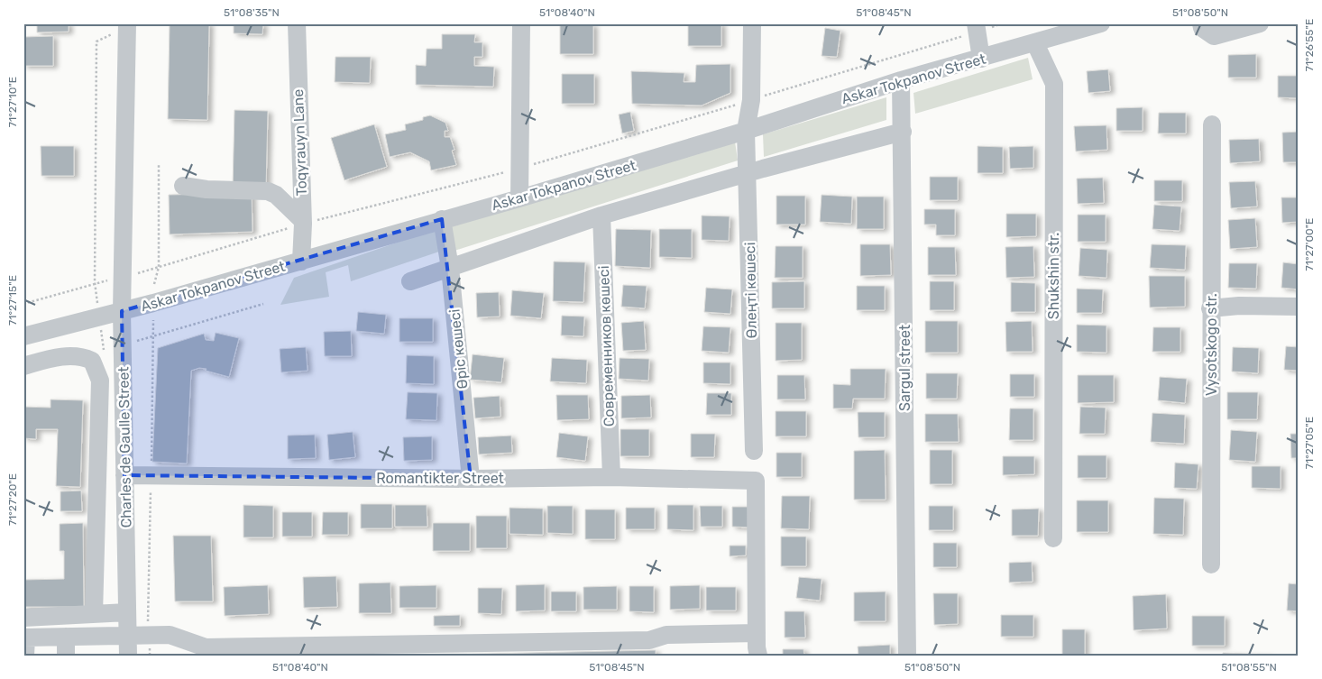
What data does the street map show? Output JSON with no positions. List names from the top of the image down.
{
  "streets": {
    "street": [
      "Askar Tokpanov Street",
      "Toqyrauyn Lane",
      "Shukshin str.",
      "Өлеңті көшесі",
      "Vysotskogo str.",
      "Современников көшесі",
      "Өріс көшесі",
      "Sargul street",
      "Charles de Gaulle Street",
      "Romantikter Street"
    ]
  },
  "crossings": [
    ["Askar Tokpanov Street", "Toqyrauyn Lane"],
    ["Askar Tokpanov Street", "Shukshin str."],
    ["Askar Tokpanov Street", "Өлеңті көшесі"],
    ["Askar Tokpanov Street", "Өріс көшесі"],
    ["Askar Tokpanov Street", "Sargul street"],
    ["Askar Tokpanov Street", "Charles de Gaulle Street"],
    ["Современников көшесі", "Romantikter Street"],
    ["Өріс көшесі", "Romantikter Street"],
    ["Charles de Gaulle Street", "Romantikter Street"]
  ],
  "coordinates": [
    "51°08'35\"N",
    "51°08'40\"N",
    "51°08'45\"N",
    "51°08'50\"N",
    "71°26'55\"E",
    "71°27'10\"E",
    "71°27'00\"E",
    "71°27'15\"E",
    "71°27'05\"E",
    "71°27'20\"E",
    "51°08'55\"N"
  ]
}
